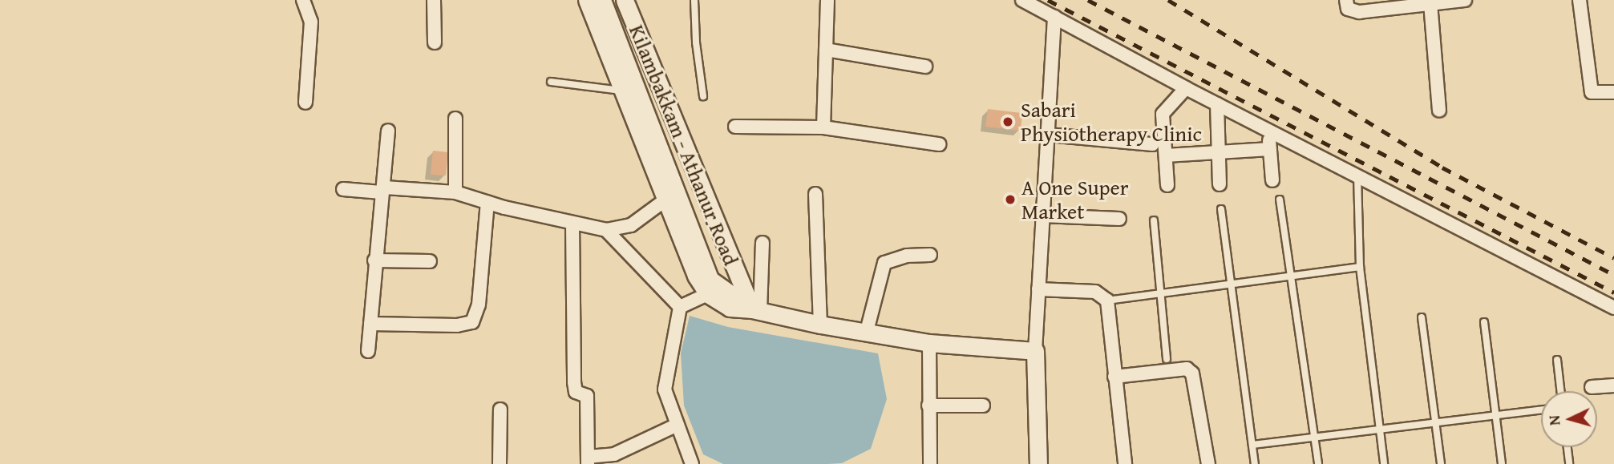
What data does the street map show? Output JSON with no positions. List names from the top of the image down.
{
  "streets": {
    "street": ["Kilambakkam - Athanur Road"]
  },
  "places": ["Sabari Physiotherapy Clinic", "A One Super Market"],
  "north": "left"
}
